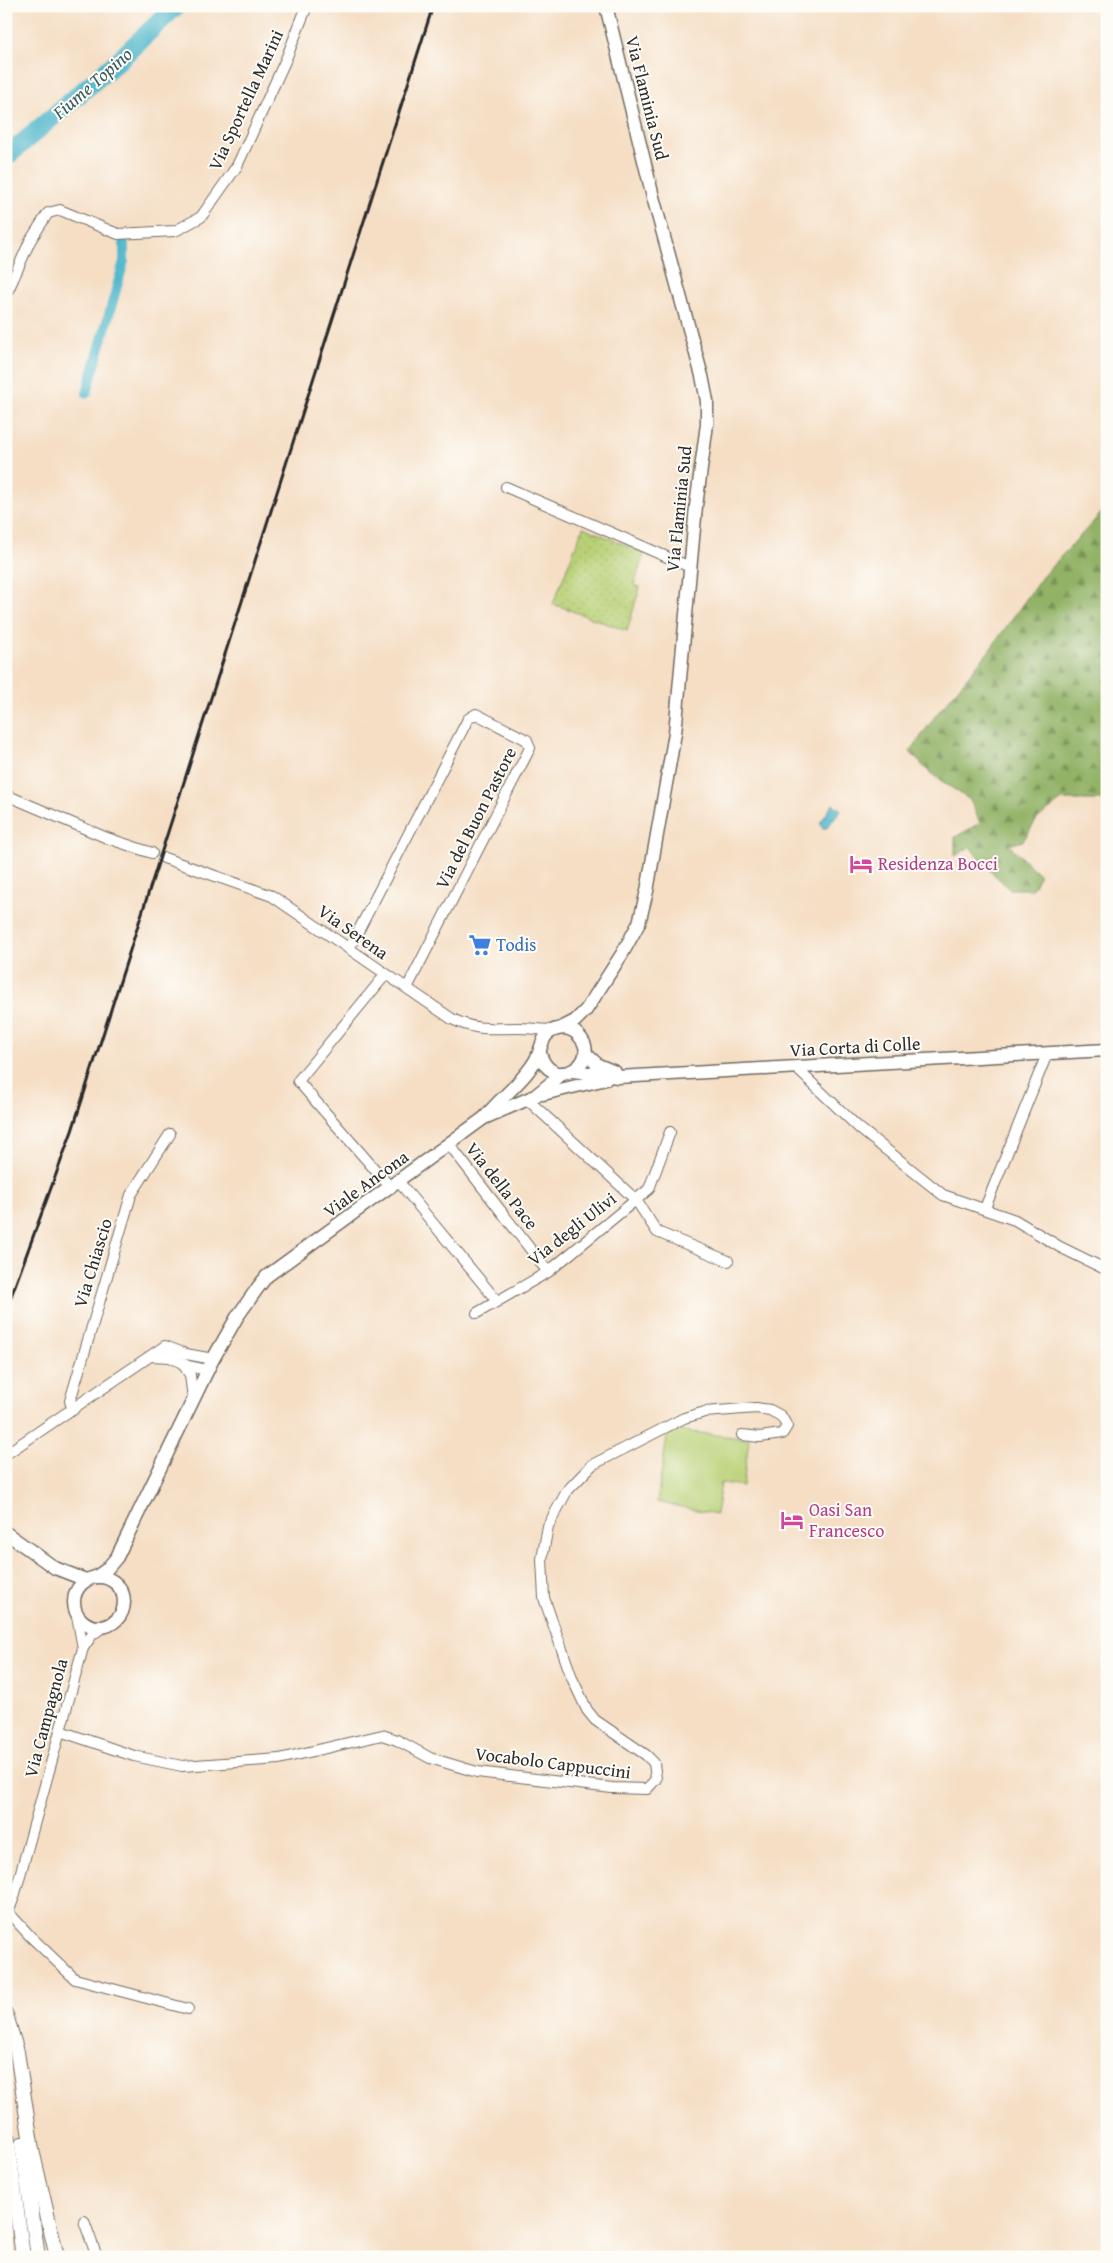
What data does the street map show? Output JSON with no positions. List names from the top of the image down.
{
  "streets": {
    "main road": [
      "Via Flaminia Sud",
      "Via Corta di Colle",
      "Viale Ancona",
      "Via Campagnola"
    ],
    "street": [
      "Via Sportella Marini",
      "Via del Buon Pastore",
      "Via Serena",
      "Via della Pace",
      "Via degli Ulivi",
      "Via Chiascio",
      "Vocabolo Cappuccini"
    ]
  },
  "crossings": [
    ["Via Flaminia Sud", "Via Serena"],
    ["Via Flaminia Sud", "Via Corta di Colle"],
    ["Via Flaminia Sud", "Viale Ancona"],
    ["Via del Buon Pastore", "Via Serena"],
    ["Via Serena", "Via Corta di Colle"],
    ["Via Serena", "Viale Ancona"],
    ["Via Corta di Colle", "Viale Ancona"],
    ["Viale Ancona", "Via della Pace"],
    ["Viale Ancona", "Via degli Ulivi"],
    ["Viale Ancona", "Via Campagnola"],
    ["Via della Pace", "Via degli Ulivi"],
    ["Via Campagnola", "Vocabolo Cappuccini"]
  ],
  "water": ["Fiume Topino"],
  "places": {
    "hotel": ["Residenza Bocci", "Oasi San Francesco"],
    "supermarket": ["Todis"]
  }
}
